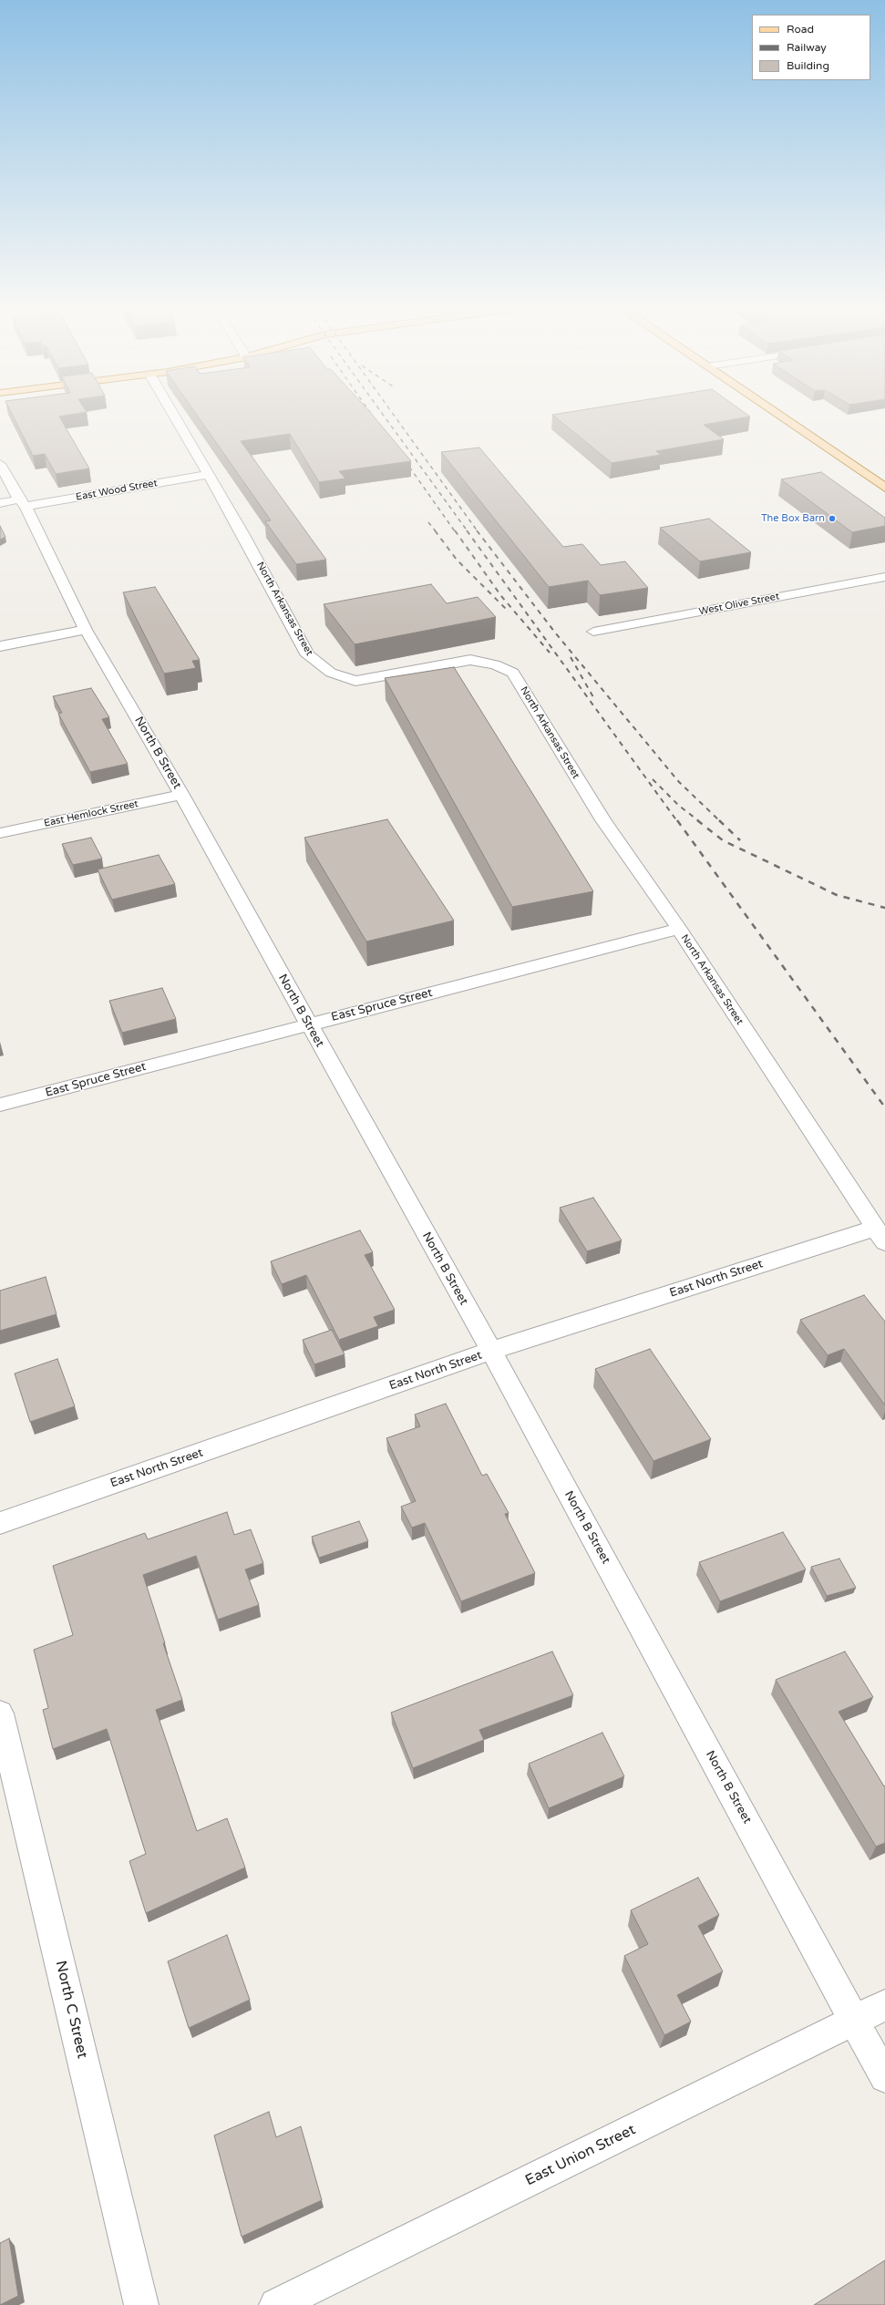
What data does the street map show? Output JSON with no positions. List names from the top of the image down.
{
  "streets": {
    "street": [
      "East Wood Street",
      "West Olive Street",
      "North Arkansas Street",
      "North B Street",
      "East Hemlock Street",
      "East Spruce Street",
      "East North Street",
      "North C Street",
      "East Union Street"
    ]
  },
  "crossings": [
    ["East Wood Street", "North Arkansas Street"],
    ["East Wood Street", "North B Street"],
    ["North Arkansas Street", "East Spruce Street"],
    ["North Arkansas Street", "East North Street"],
    ["North B Street", "East Hemlock Street"],
    ["North B Street", "East Spruce Street"],
    ["North B Street", "East North Street"],
    ["North B Street", "East Union Street"]
  ],
  "places": ["The Box Barn"],
  "legend": ["Road", "Railway", "Building"]
}
